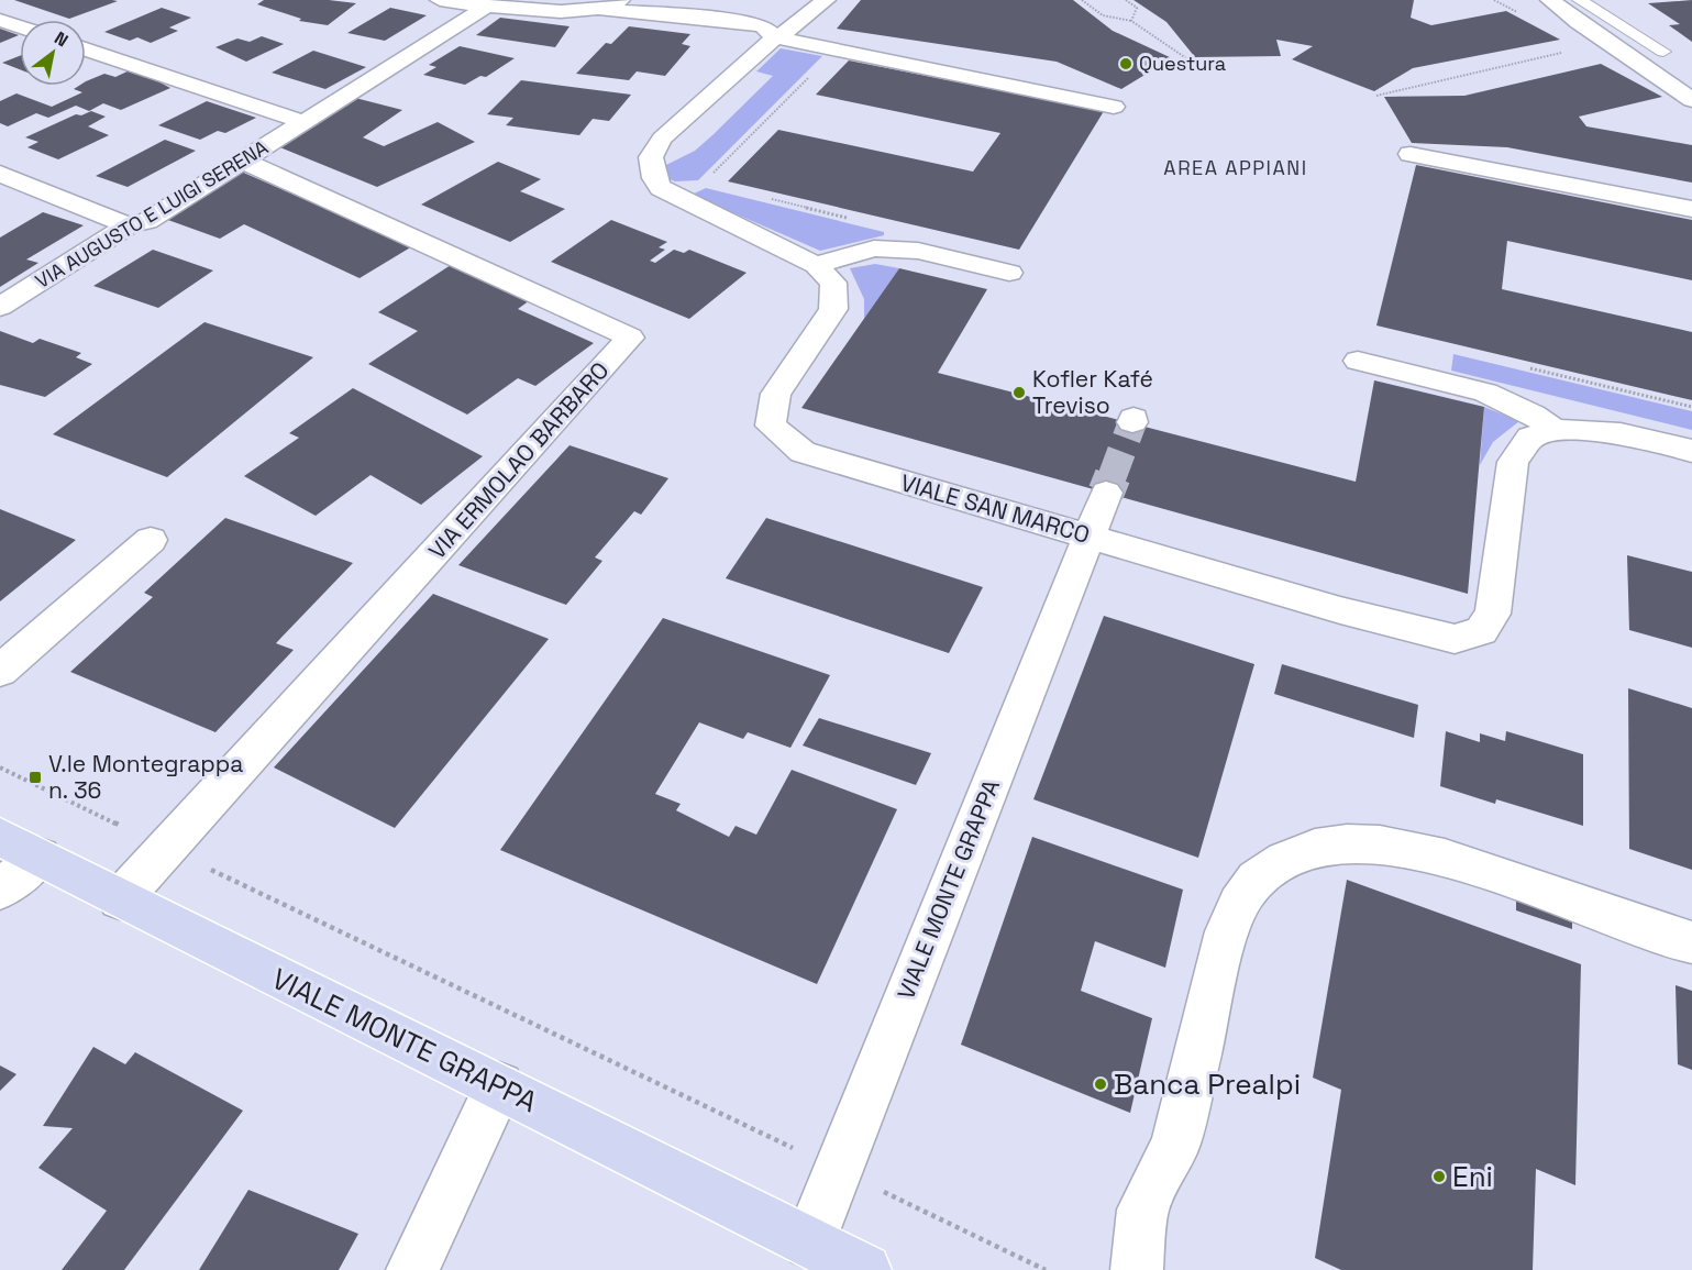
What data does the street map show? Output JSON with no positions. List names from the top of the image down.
{
  "streets": {
    "main road": ["VIALE MONTE GRAPPA"],
    "street": ["VIA AUGUSTO E LUIGI SERENA", "VIA ERMOLAO BARBARO", "VIALE SAN MARCO"]
  },
  "crossings": [
    ["VIA AUGUSTO E LUIGI SERENA", "VIA ERMOLAO BARBARO"],
    ["VIA ERMOLAO BARBARO", "VIALE MONTE GRAPPA"],
    ["VIALE SAN MARCO", "VIALE MONTE GRAPPA"]
  ],
  "districts": ["AREA APPIANI"],
  "places": {
    "other": [
      "Questura",
      "Kofler Kafé Treviso",
      "Banca Prealpi",
      "Eni"
    ],
    "transit": ["V.le Montegrappa n. 36"]
  },
  "north": "top right"
}
